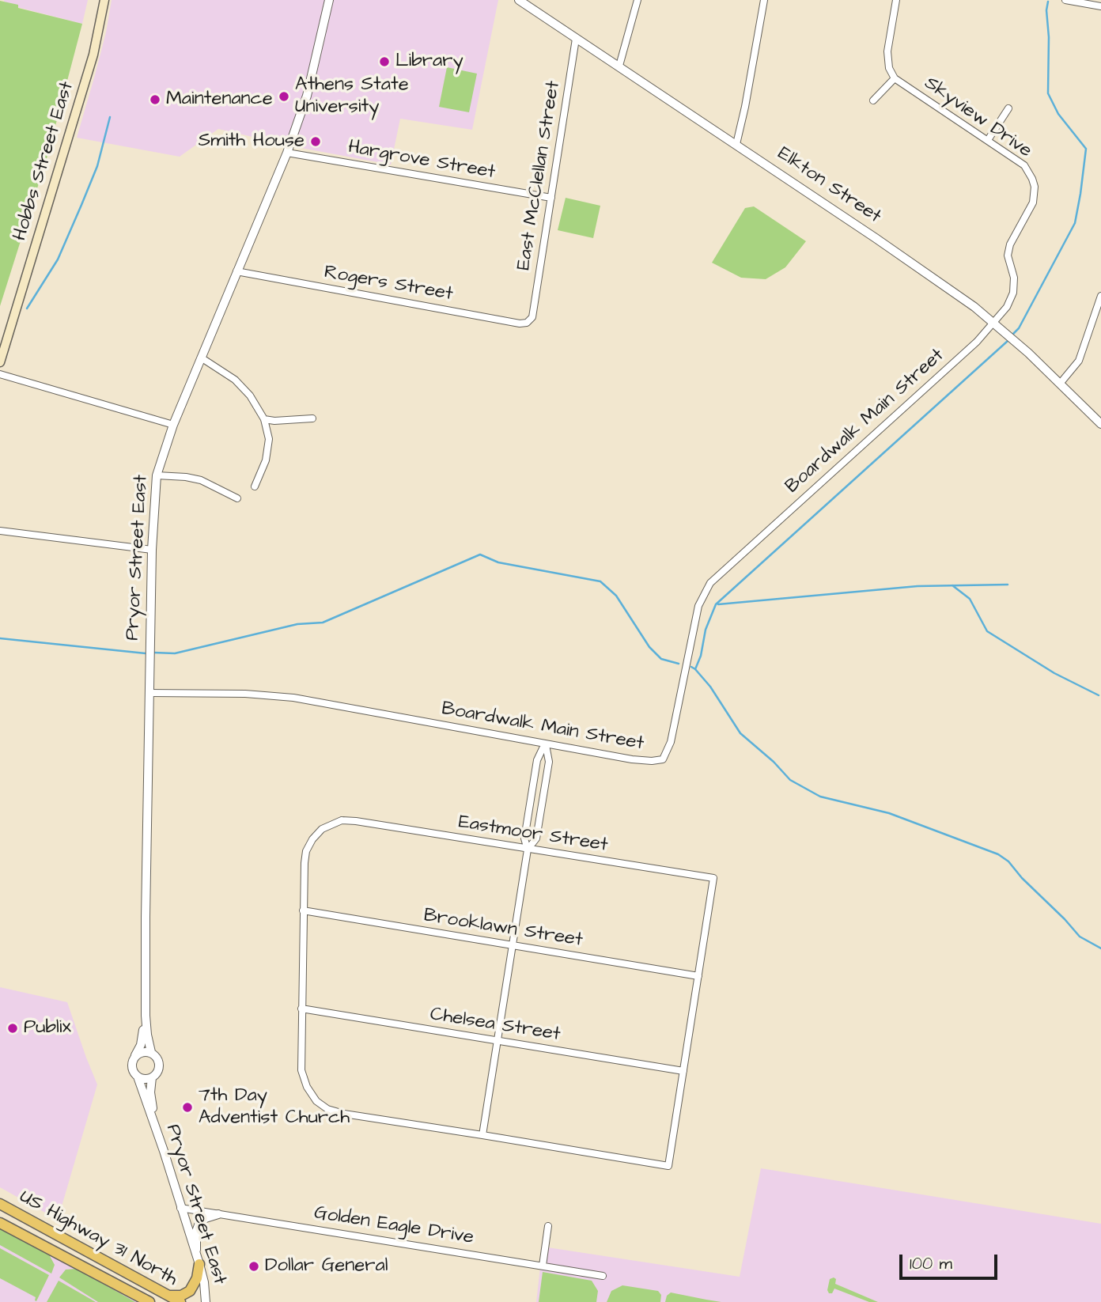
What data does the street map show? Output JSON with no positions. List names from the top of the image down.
{
  "streets": {
    "main road": ["Hobbs Street East", "US Highway 31 North"],
    "street": [
      "Skyview Drive",
      "Hargrove Street",
      "East McClellan Street",
      "Elkton Street",
      "Rogers Street",
      "Boardwalk Main Street",
      "Pryor Street East",
      "Eastmoor Street",
      "Brooklawn Street",
      "Chelsea Street",
      "Golden Eagle Drive"
    ]
  },
  "crossings": [
    ["Skyview Drive", "Elkton Street"],
    ["Skyview Drive", "Boardwalk Main Street"],
    ["Hargrove Street", "East McClellan Street"],
    ["Hargrove Street", "Pryor Street East"],
    ["East McClellan Street", "Elkton Street"],
    ["East McClellan Street", "Rogers Street"],
    ["Elkton Street", "Boardwalk Main Street"],
    ["Rogers Street", "Pryor Street East"],
    ["Boardwalk Main Street", "Pryor Street East"],
    ["Pryor Street East", "Golden Eagle Drive"],
    ["Eastmoor Street", "Brooklawn Street"],
    ["Eastmoor Street", "Chelsea Street"]
  ],
  "places": [
    "Library",
    "Athens State University",
    "Maintenance",
    "Smith House",
    "Publix",
    "7th Day Adventist Church",
    "Dollar General"
  ],
  "scale_bar": "100 m"
}
